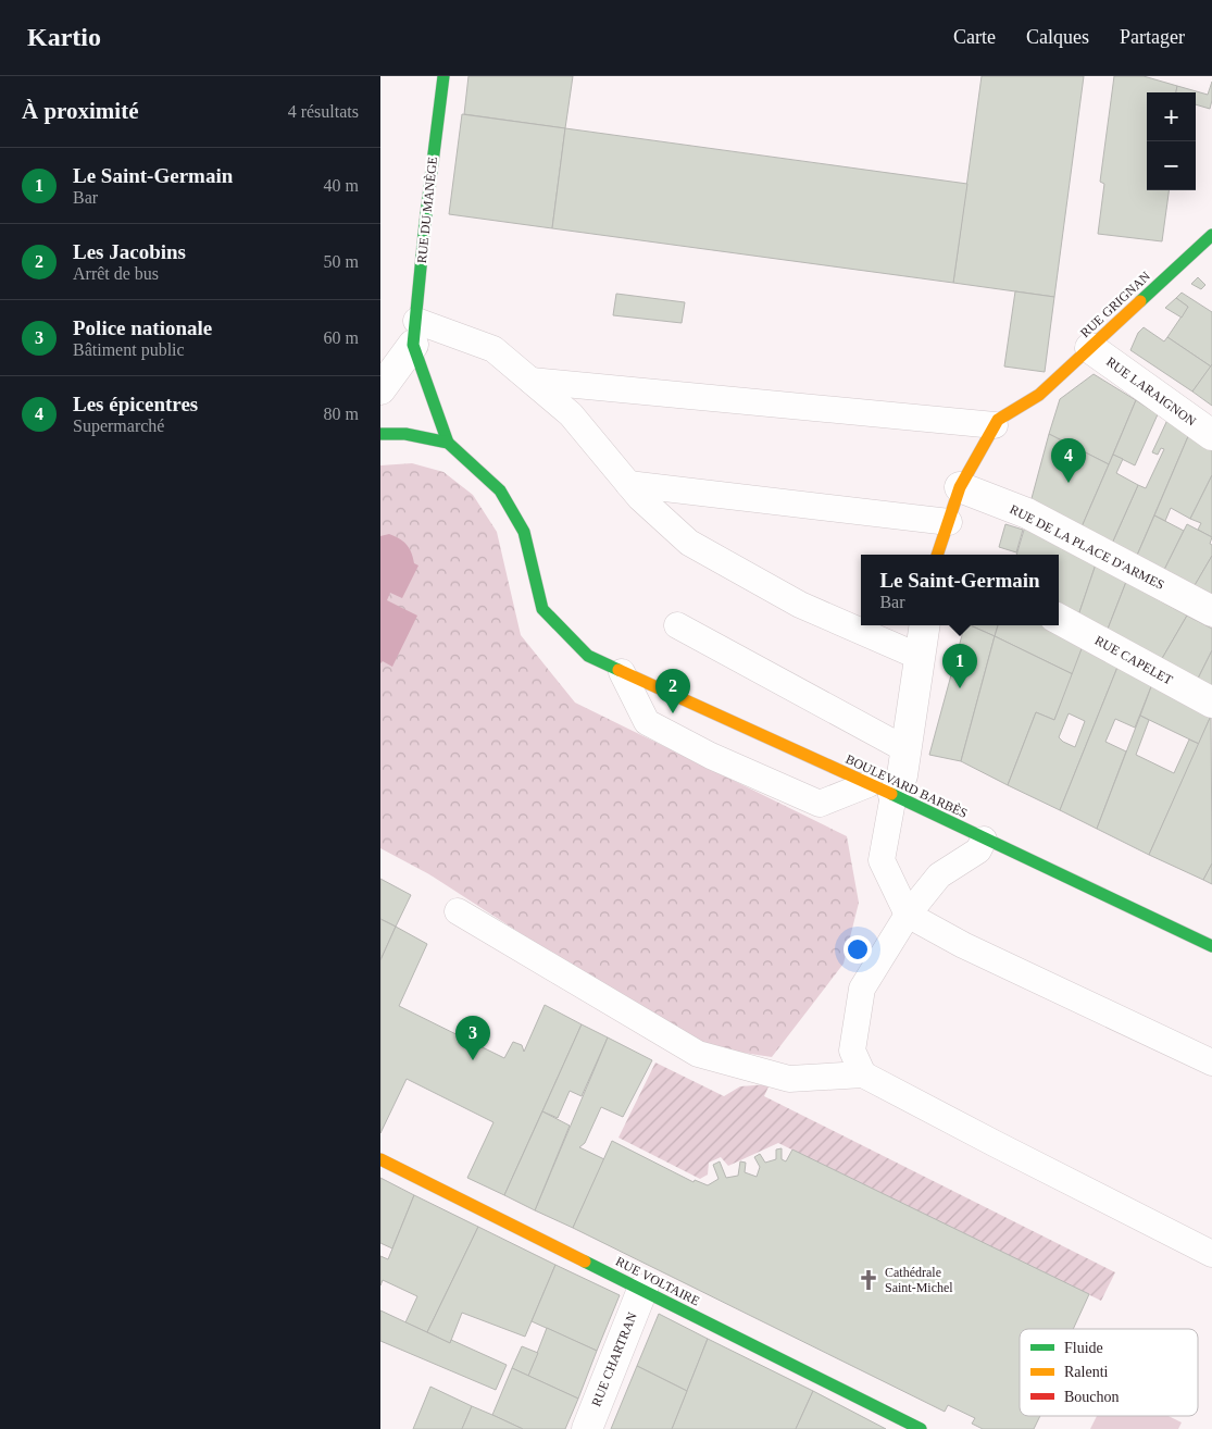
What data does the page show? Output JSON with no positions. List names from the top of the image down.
{
  "streets": {
    "street": [
      "RUE DU MANÈGE",
      "RUE GRIGNAN",
      "RUE LARAIGNON",
      "RUE DE LA PLACE D'ARMES",
      "RUE CAPELET",
      "BOULEVARD BARBÈS",
      "RUE VOLTAIRE",
      "RUE CHARTRAN"
    ]
  },
  "crossings": [
    ["RUE DU MANÈGE", "BOULEVARD BARBÈS"],
    ["RUE GRIGNAN", "RUE LARAIGNON"],
    ["RUE VOLTAIRE", "RUE CHARTRAN"]
  ],
  "places": {
    "church": ["Cathédrale Saint-Michel"]
  },
  "legend": ["Fluide", "Ralenti", "Bouchon"],
  "page": {
    "header": "Kartio",
    "nav": ["Carte", "Calques", "Partager"],
    "heading": ["À proximité", "4 résultats"],
    "map_buttons": ["+", "−"],
    "list": [
      {
        "mark": "1",
        "name": "Le Saint-Germain",
        "note": "Bar",
        "value": "40 m"
      },
      {
        "mark": "2",
        "name": "Les Jacobins",
        "note": "Arrêt de bus",
        "value": "50 m"
      },
      {
        "mark": "3",
        "name": "Police nationale",
        "note": "Bâtiment public",
        "value": "60 m"
      },
      {
        "mark": "4",
        "name": "Les épicentres",
        "note": "Supermarché",
        "value": "80 m"
      }
    ],
    "pins": [
      "4",
      "1",
      "2",
      "3"
    ],
    "popup": ["Le Saint-Germain", "Bar"]
  }
}
